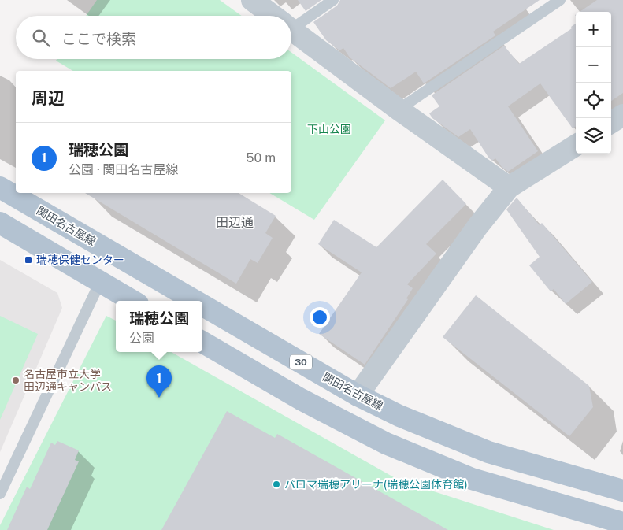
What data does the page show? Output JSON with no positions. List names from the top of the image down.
{
  "streets": {
    "main road": ["関田名古屋線", "30"]
  },
  "districts": ["田辺通"],
  "parks": ["下山公園"],
  "places": {
    "transit": ["瑞穂保健センター"],
    "other": ["名古屋市立大学 田辺通キャンパス", "パロマ瑞穂アリーナ(瑞穂公園体育館)"]
  },
  "page": {
    "map_buttons": ["+", "−"],
    "search": "ここで検索",
    "heading": "周辺",
    "list": [
      {
        "mark": "1",
        "name": "瑞穂公園",
        "note": "公園 · 関田名古屋線",
        "value": "50 m"
      }
    ],
    "popup": ["瑞穂公園", "公園"],
    "pins": "1"
  }
}
